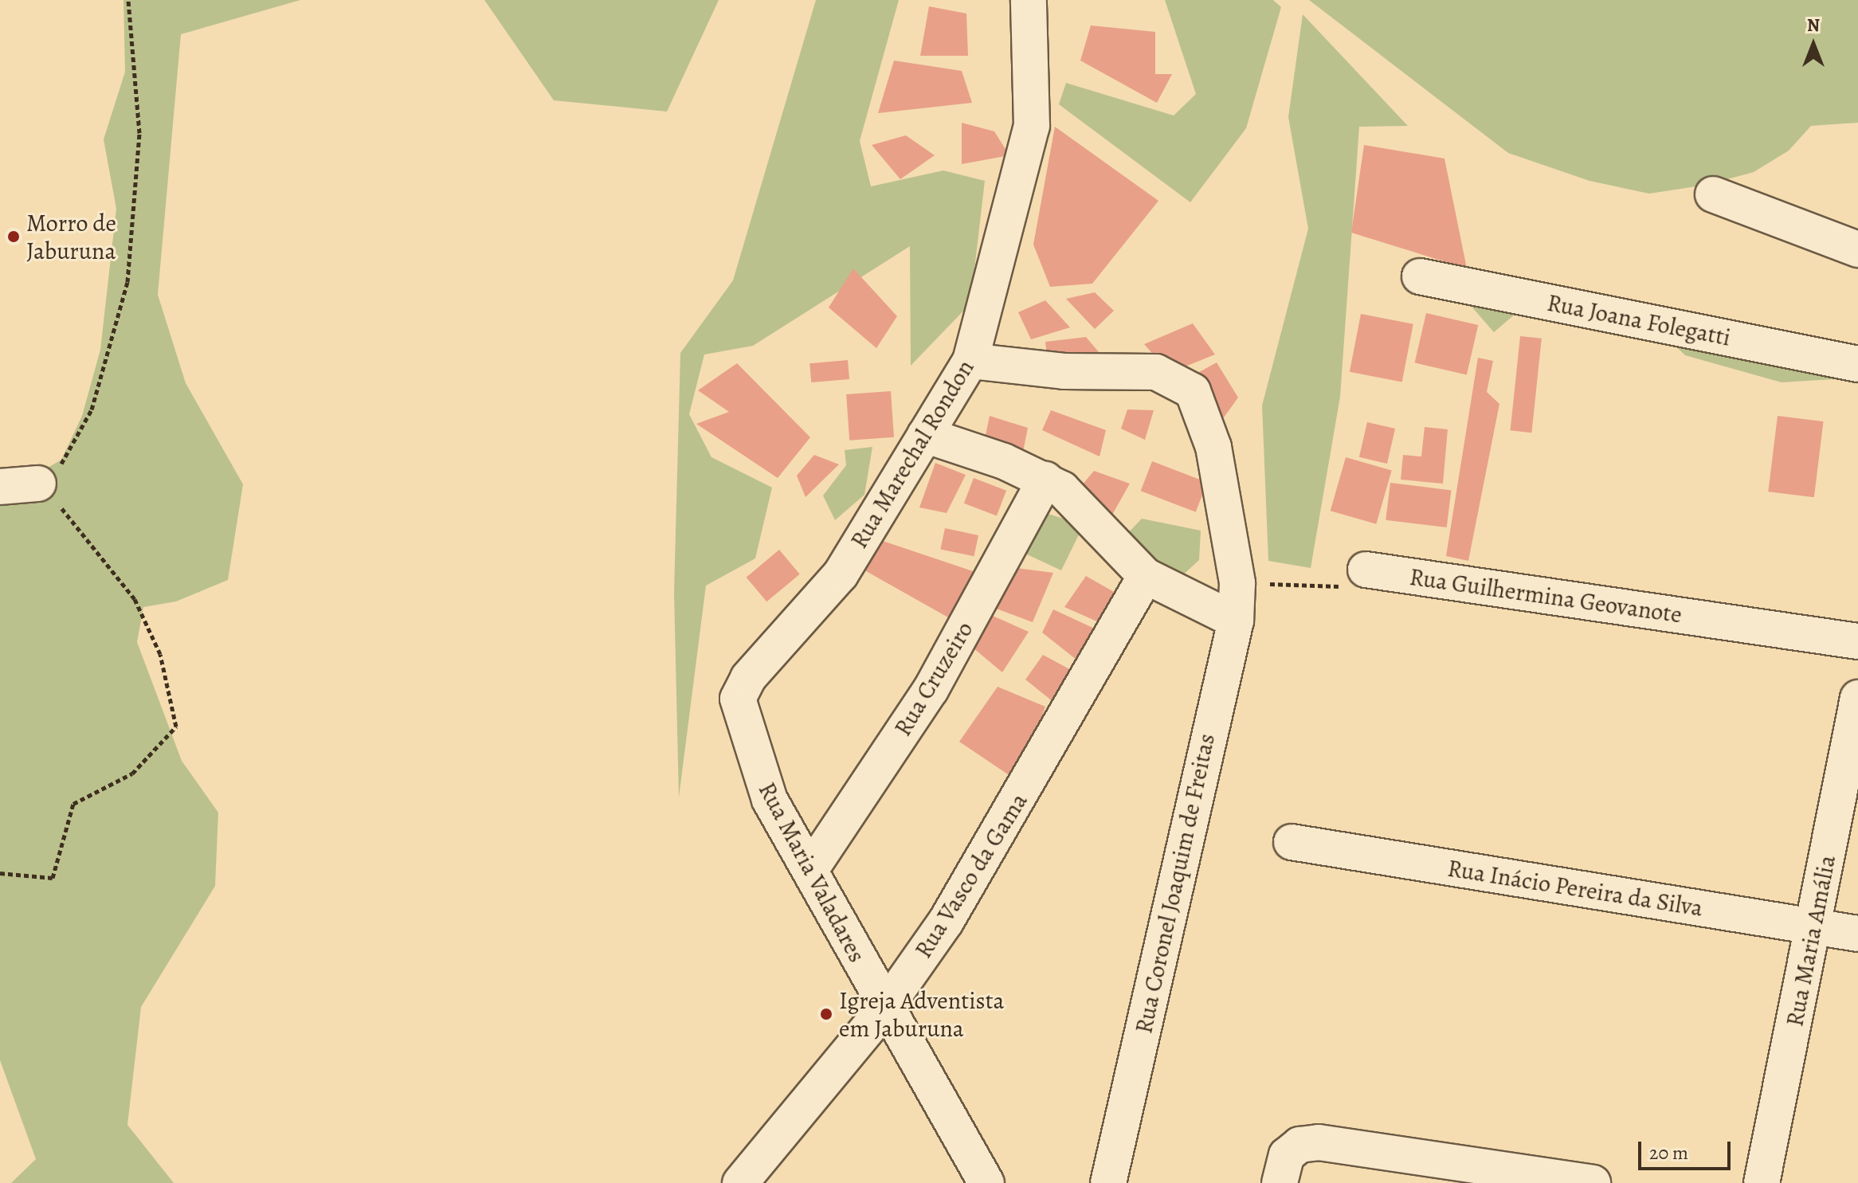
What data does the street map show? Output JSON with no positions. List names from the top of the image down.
{
  "streets": {
    "street": [
      "Rua Joana Folegatti",
      "Rua Marechal Rondon",
      "Rua Guilhermina Geovanote",
      "Rua Cruzeiro",
      "Rua Maria Valadares",
      "Rua Vasco da Gama",
      "Rua Coronel Joaquim de Freitas",
      "Rua Inácio Pereira da Silva",
      "Rua Maria Amália"
    ]
  },
  "crossings": [
    ["Rua Marechal Rondon", "Rua Maria Valadares"],
    ["Rua Marechal Rondon", "Rua Coronel Joaquim de Freitas"],
    ["Rua Cruzeiro", "Rua Maria Valadares"],
    ["Rua Maria Valadares", "Rua Vasco da Gama"],
    ["Rua Inácio Pereira da Silva", "Rua Maria Amália"]
  ],
  "places": ["Morro de Jaburuna", "Igreja Adventista em Jaburuna"],
  "scale_bar": "20 m",
  "north": "top"
}
